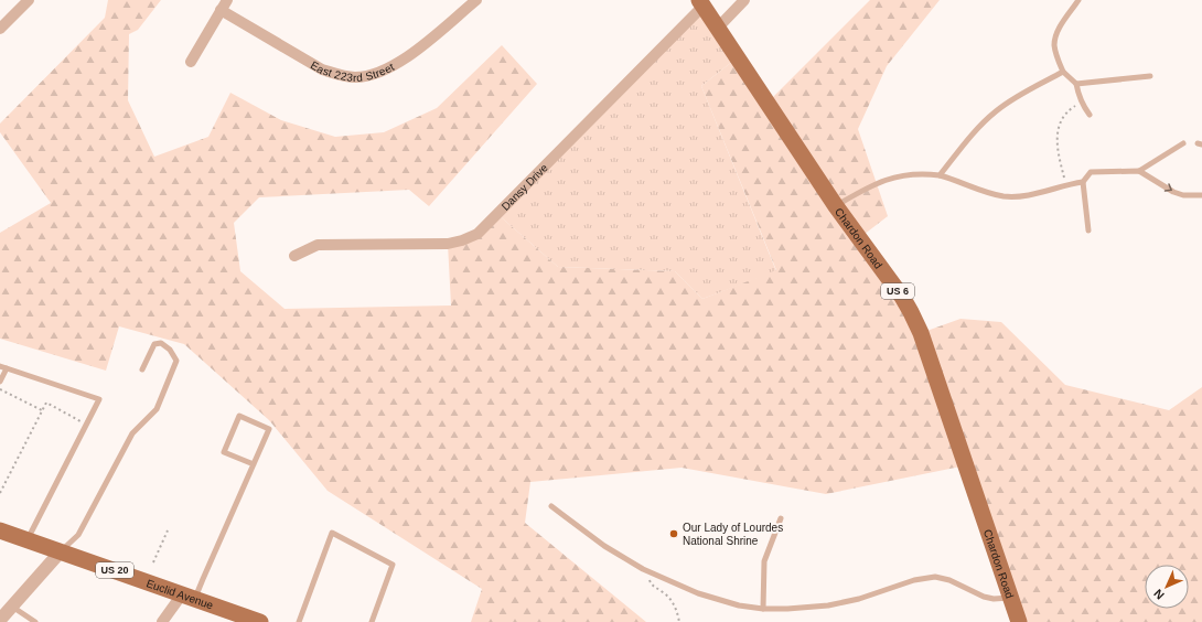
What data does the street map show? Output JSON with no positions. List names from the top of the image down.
{
  "streets": {
    "main road": [
      "Chardon Road",
      "US 6",
      "US 20",
      "Euclid Avenue"
    ],
    "street": ["East 223rd Street", "Dansy Drive"]
  },
  "crossings": [
    ["Dansy Drive", "Chardon Road"]
  ],
  "places": ["Our Lady of Lourdes National Shrine"],
  "north": "bottom left"
}
